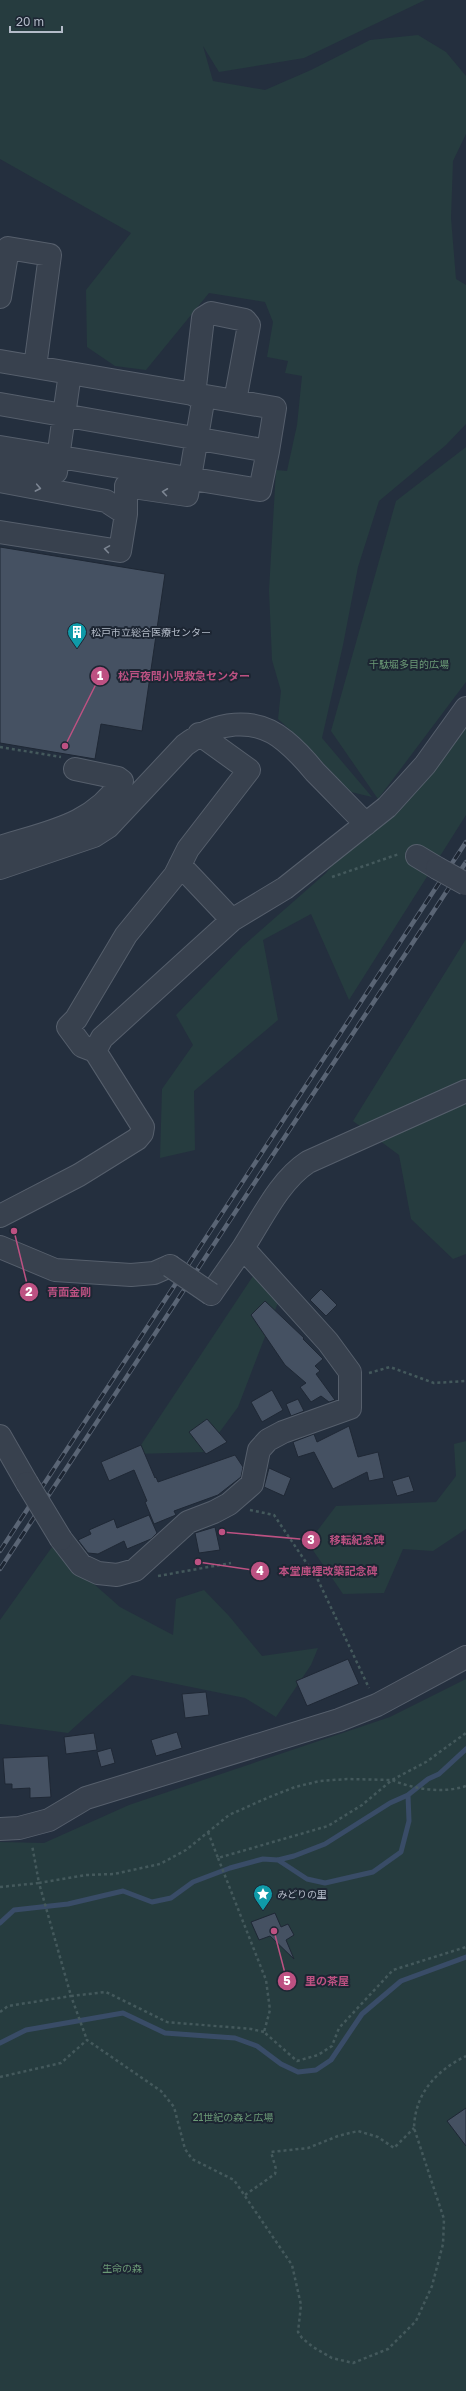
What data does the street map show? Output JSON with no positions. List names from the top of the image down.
{
  "parks": ["千駄堀多目的広場", "21世紀の森と広場", "生命の森"],
  "places": {
    "building": ["松戸市立総合医療センター"],
    "other": [
      "松戸夜間小児救急センター",
      "青面金剛",
      "移転紀念碑",
      "本堂庫裡改築記念碑",
      "里の茶屋"
    ],
    "place": ["みどりの里"]
  },
  "scale_bar": "20 m"
}
